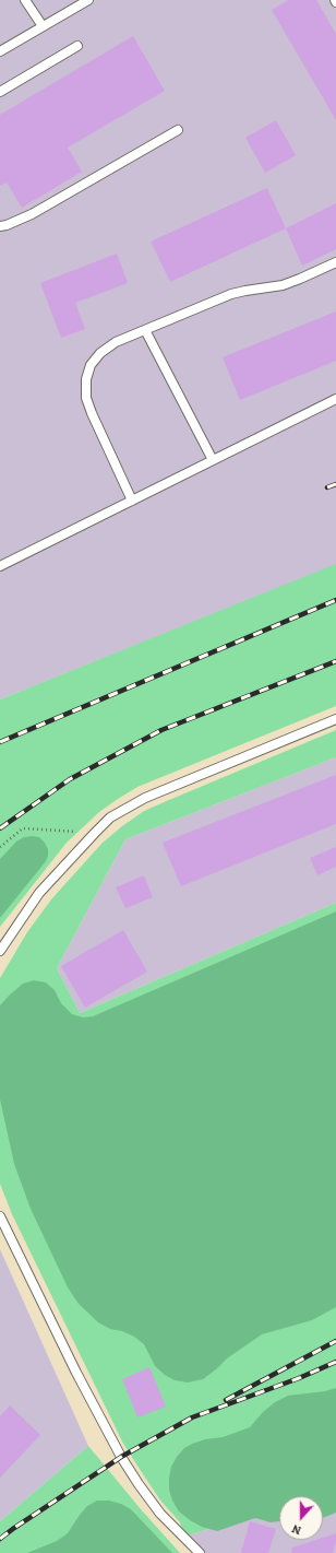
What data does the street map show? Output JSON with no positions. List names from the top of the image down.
{
  "north": "bottom"
}
